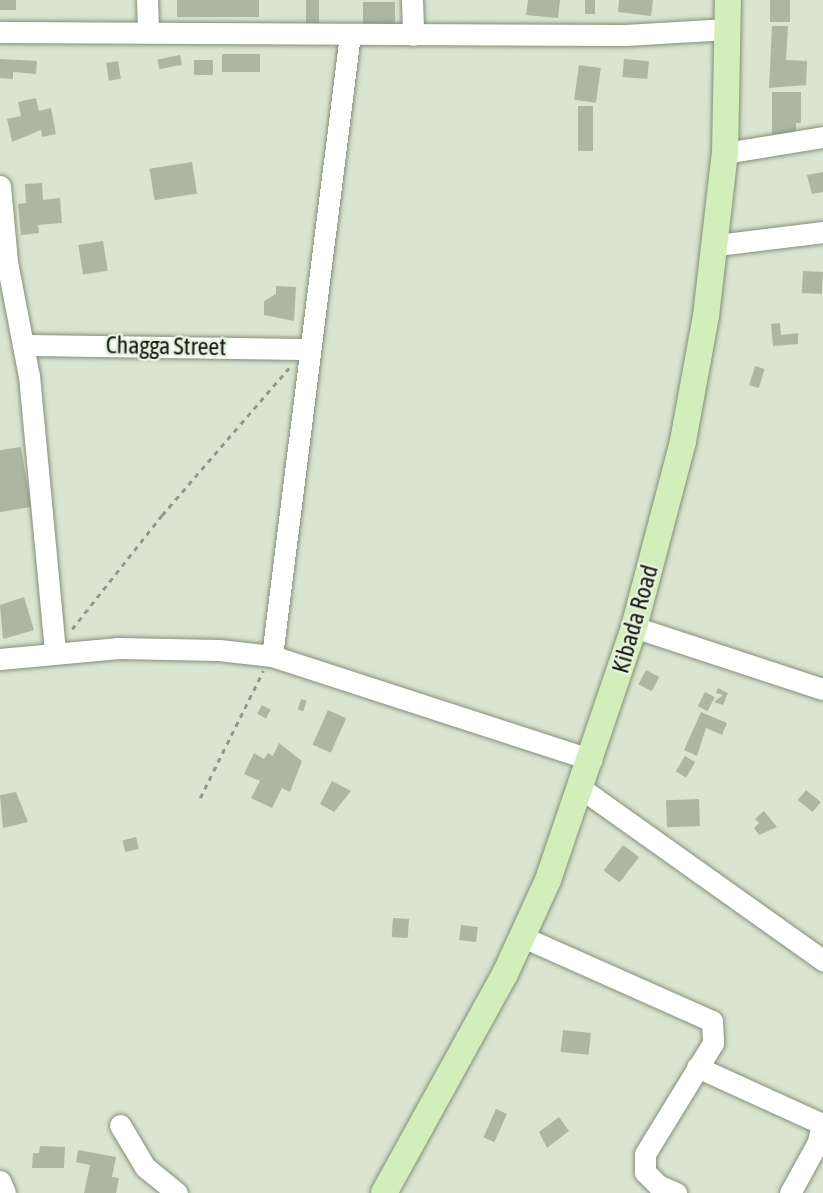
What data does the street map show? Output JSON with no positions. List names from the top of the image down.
{
  "streets": {
    "main road": ["Kibada Road"],
    "street": ["Chagga Street"]
  }
}
